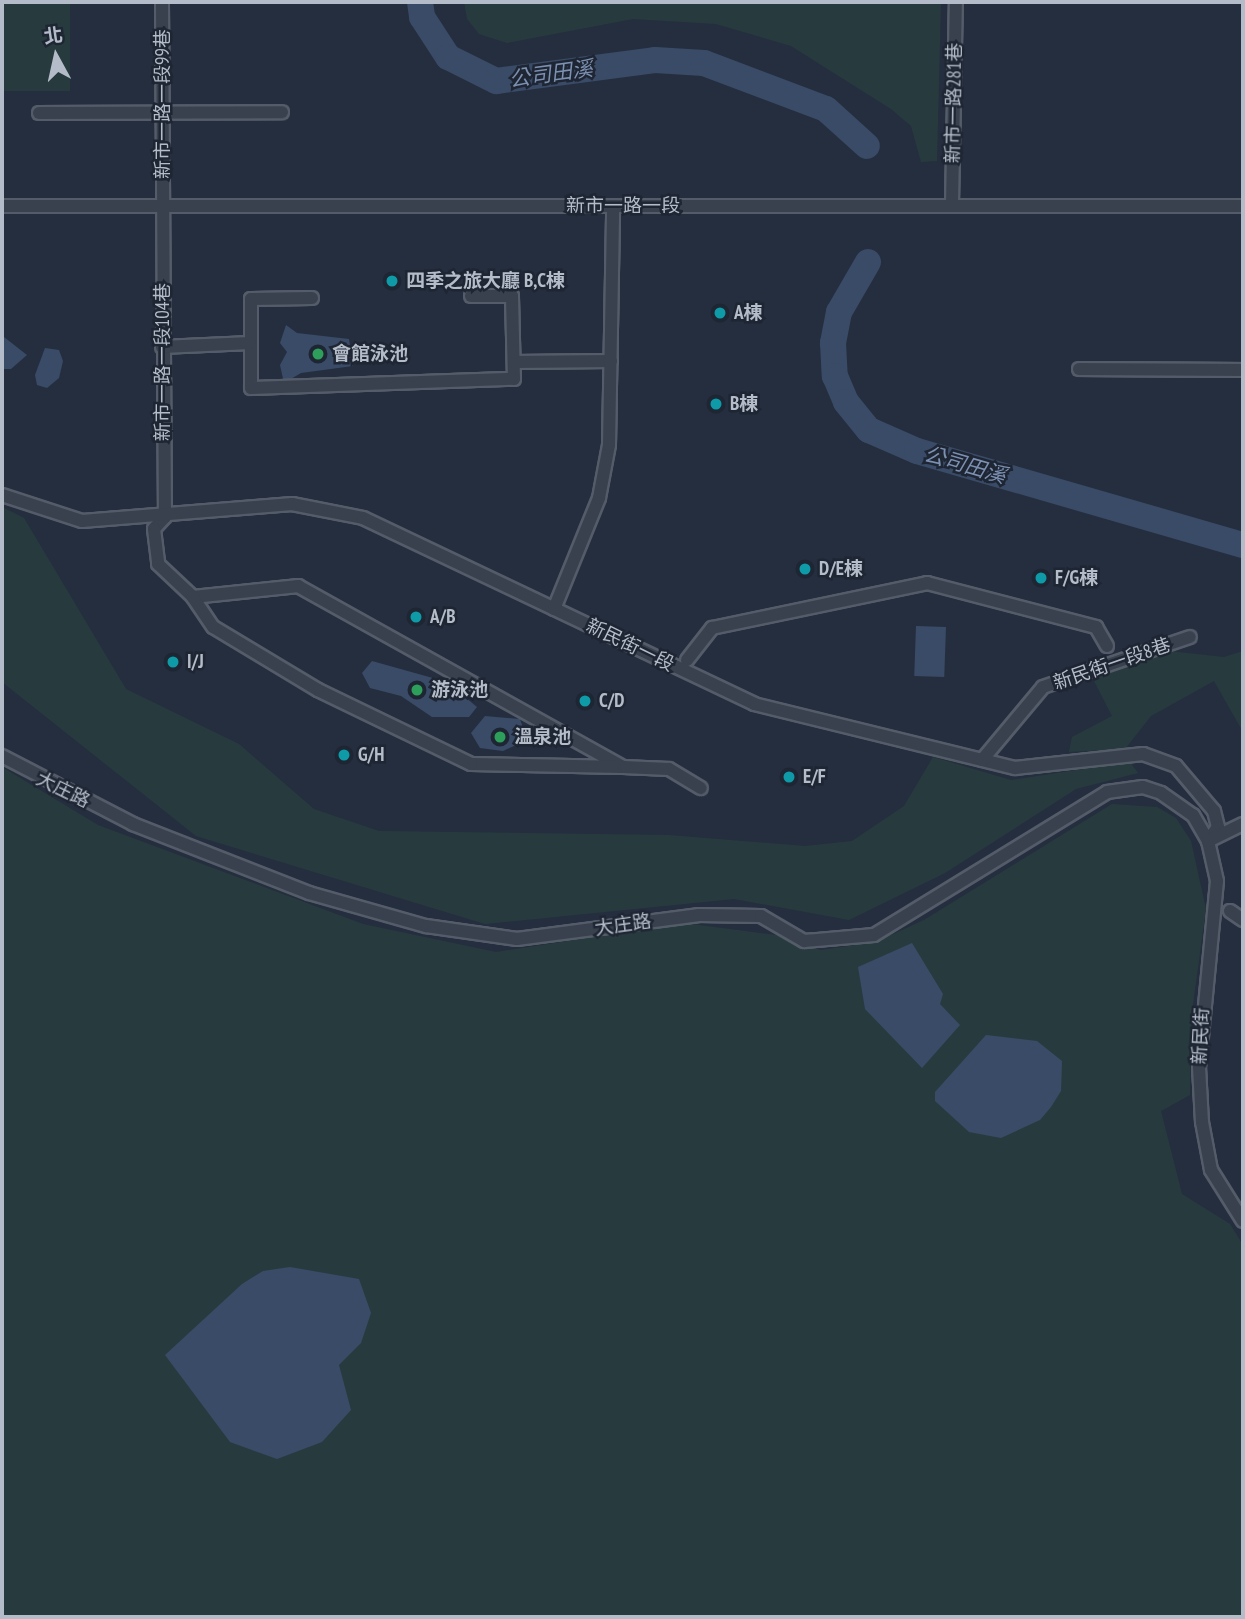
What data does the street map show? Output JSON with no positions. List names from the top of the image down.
{
  "streets": {
    "street": [
      "新市一路281巷",
      "新市一路一段99巷",
      "新市一路一段",
      "新市一路一段104巷",
      "新民街一段",
      "新民街一段8巷",
      "大庄路",
      "新民街"
    ]
  },
  "crossings": [
    ["新市一路281巷", "新市一路一段"],
    ["新市一路一段99巷", "新市一路一段"],
    ["新市一路一段99巷", "新市一路一段104巷"],
    ["新市一路一段", "新市一路一段104巷"],
    ["新市一路一段104巷", "新民街一段"],
    ["新民街一段", "新民街一段8巷"],
    ["新民街一段", "大庄路"],
    ["新民街一段", "新民街"],
    ["大庄路", "新民街"]
  ],
  "water": ["公司田溪"],
  "places": [
    "四季之旅大廳 B,C棟",
    "A棟",
    "會館泳池",
    "B棟",
    "D/E棟",
    "F/G棟",
    "A/B",
    "I/J",
    "游泳池",
    "C/D",
    "溫泉池",
    "G/H",
    "E/F"
  ],
  "north": "top"
}
